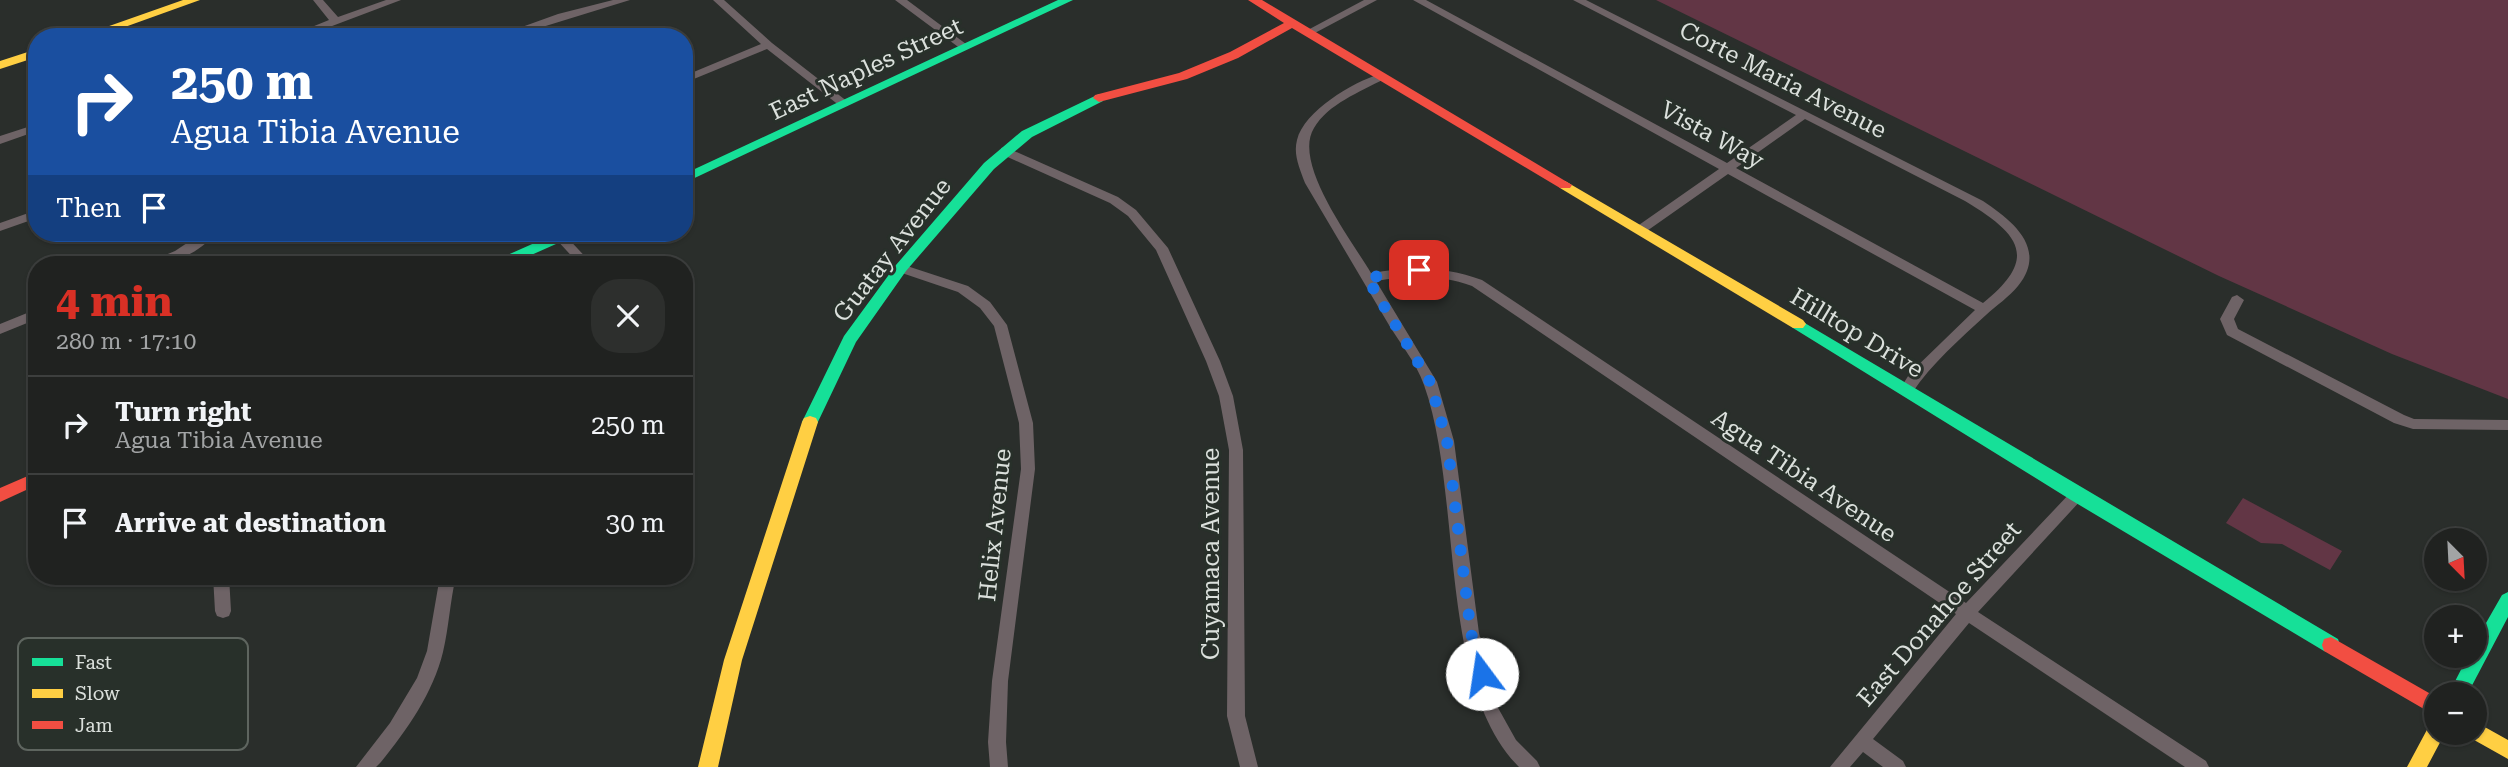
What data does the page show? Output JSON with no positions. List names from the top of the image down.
{
  "streets": {
    "street": [
      "East Naples Street",
      "Corte Maria Avenue",
      "Vista Way",
      "Guatay Avenue",
      "Hilltop Drive",
      "Agua Tibia Avenue",
      "Helix Avenue",
      "Cuyamaca Avenue",
      "East Donahoe Street"
    ]
  },
  "crossings": [
    ["Corte Maria Avenue", "Vista Way"],
    ["Corte Maria Avenue", "Hilltop Drive"],
    ["Guatay Avenue", "Hilltop Drive"],
    ["Guatay Avenue", "Helix Avenue"],
    ["Guatay Avenue", "Cuyamaca Avenue"],
    ["Hilltop Drive", "East Donahoe Street"],
    ["Agua Tibia Avenue", "East Donahoe Street"]
  ],
  "legend": ["Fast", "Slow", "Jam"],
  "north": "bottom right",
  "page": {
    "turn": ["250 m", "Agua Tibia Avenue"],
    "then": "Then",
    "heading": ["4 min", "280 m · 17:10"],
    "list": [
      {
        "name": "Turn right",
        "note": "Agua Tibia Avenue",
        "value": "250 m"
      },
      {
        "name": "Arrive at destination",
        "value": "30 m"
      }
    ],
    "map_buttons": ["+", "−"]
  }
}
